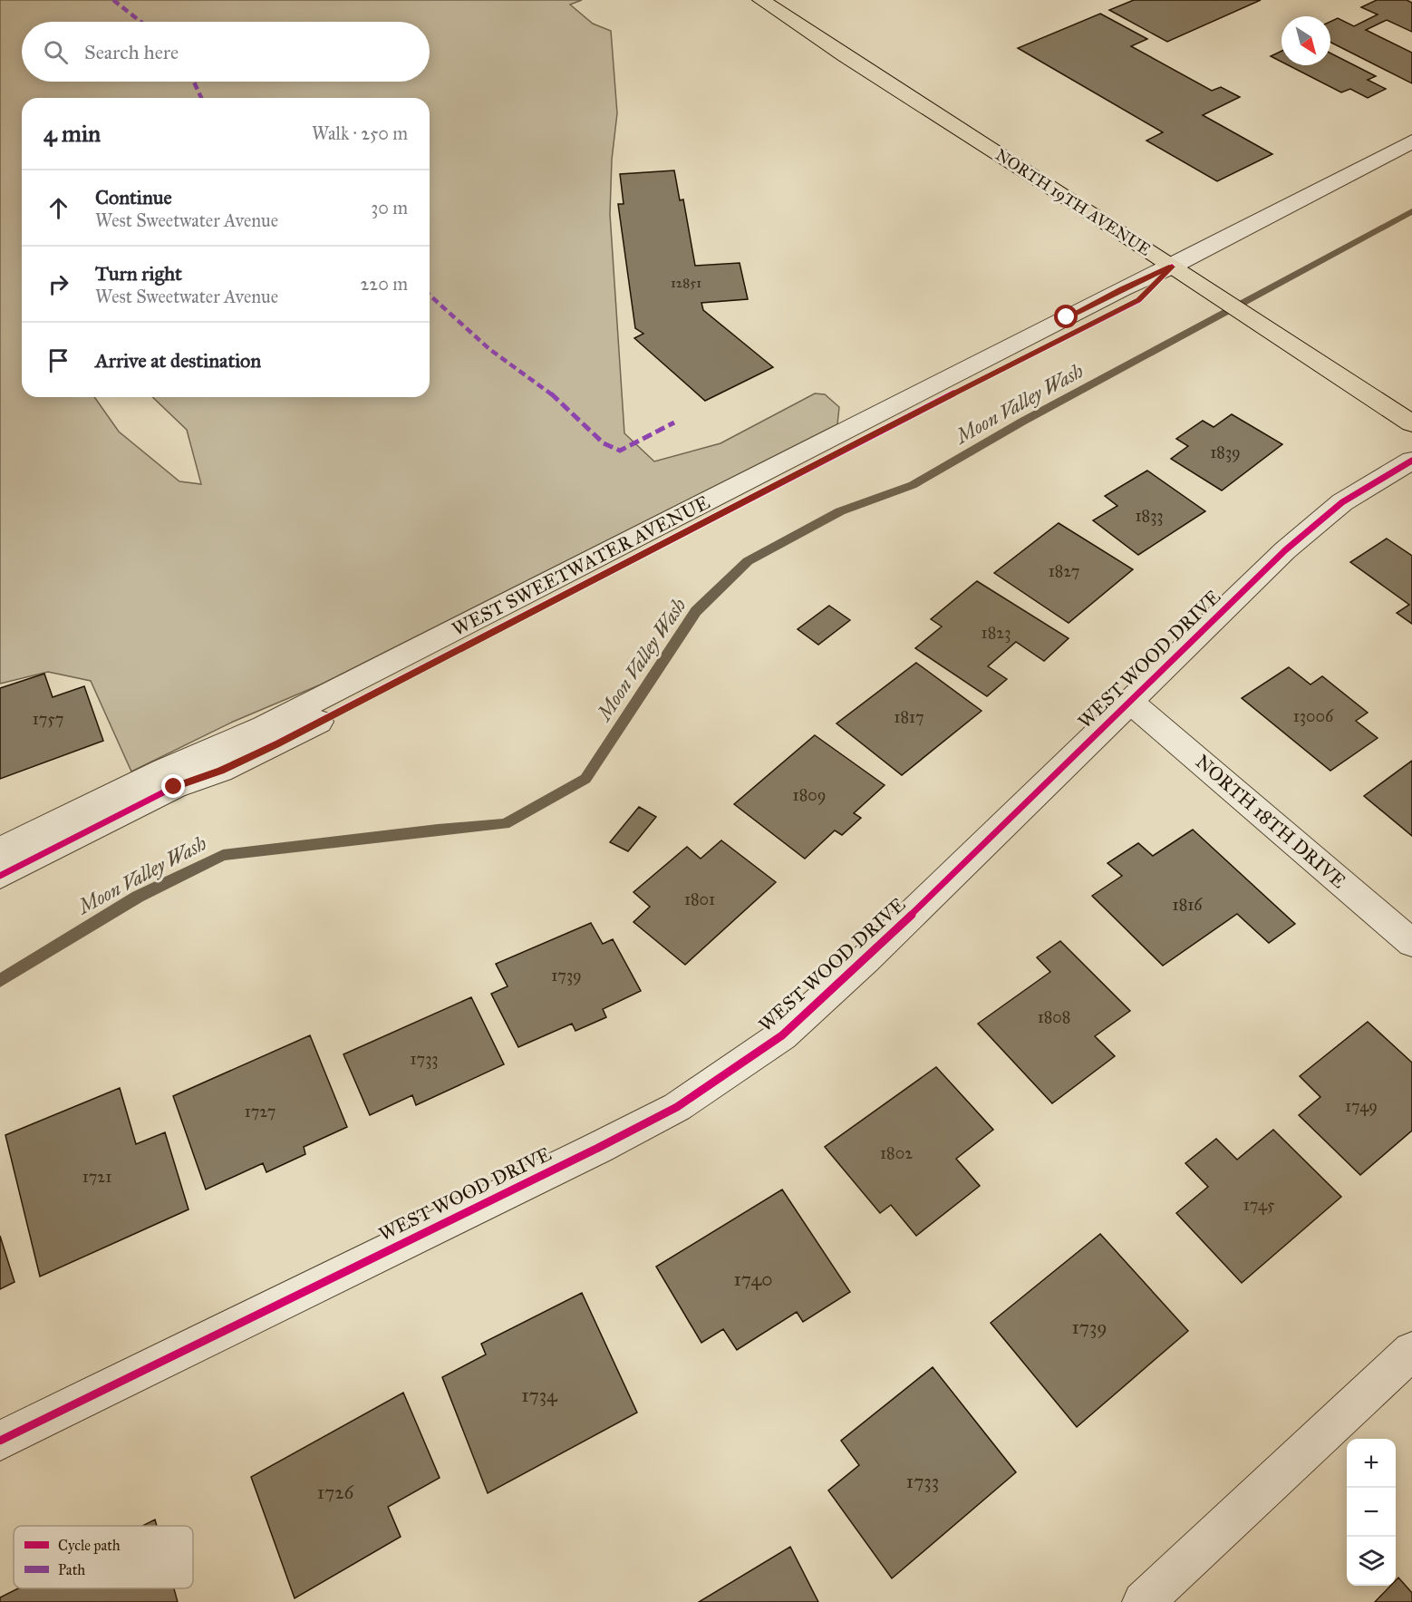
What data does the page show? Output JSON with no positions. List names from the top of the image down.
{
  "streets": {
    "main road": ["NORTH 19TH AVENUE"],
    "street": ["WEST SWEETWATER AVENUE", "WEST WOOD DRIVE", "NORTH 18TH DRIVE"]
  },
  "crossings": [
    ["NORTH 19TH AVENUE", "WEST SWEETWATER AVENUE"],
    ["WEST WOOD DRIVE", "NORTH 18TH DRIVE"]
  ],
  "water": ["Moon Valley Wash"],
  "house_numbers": [
    "12851",
    "1839",
    "1833",
    "1827",
    "1823",
    "13006",
    "1817",
    "1757",
    "1809",
    "1801",
    "1816",
    "1739",
    "1808",
    "1733",
    "1749",
    "1727",
    "1802",
    "1721",
    "1745",
    "1740",
    "1739",
    "1734",
    "1733",
    "1726"
  ],
  "legend": ["Cycle path", "Path"],
  "north": "bottom right",
  "page": {
    "search": "Search here",
    "heading": ["4 min", "Walk · 250 m"],
    "list": [
      ["Continue", "West Sweetwater Avenue", "30 m"],
      ["Turn right", "West Sweetwater Avenue", "220 m"],
      "Arrive at destination"
    ],
    "map_buttons": ["+", "−"]
  }
}
